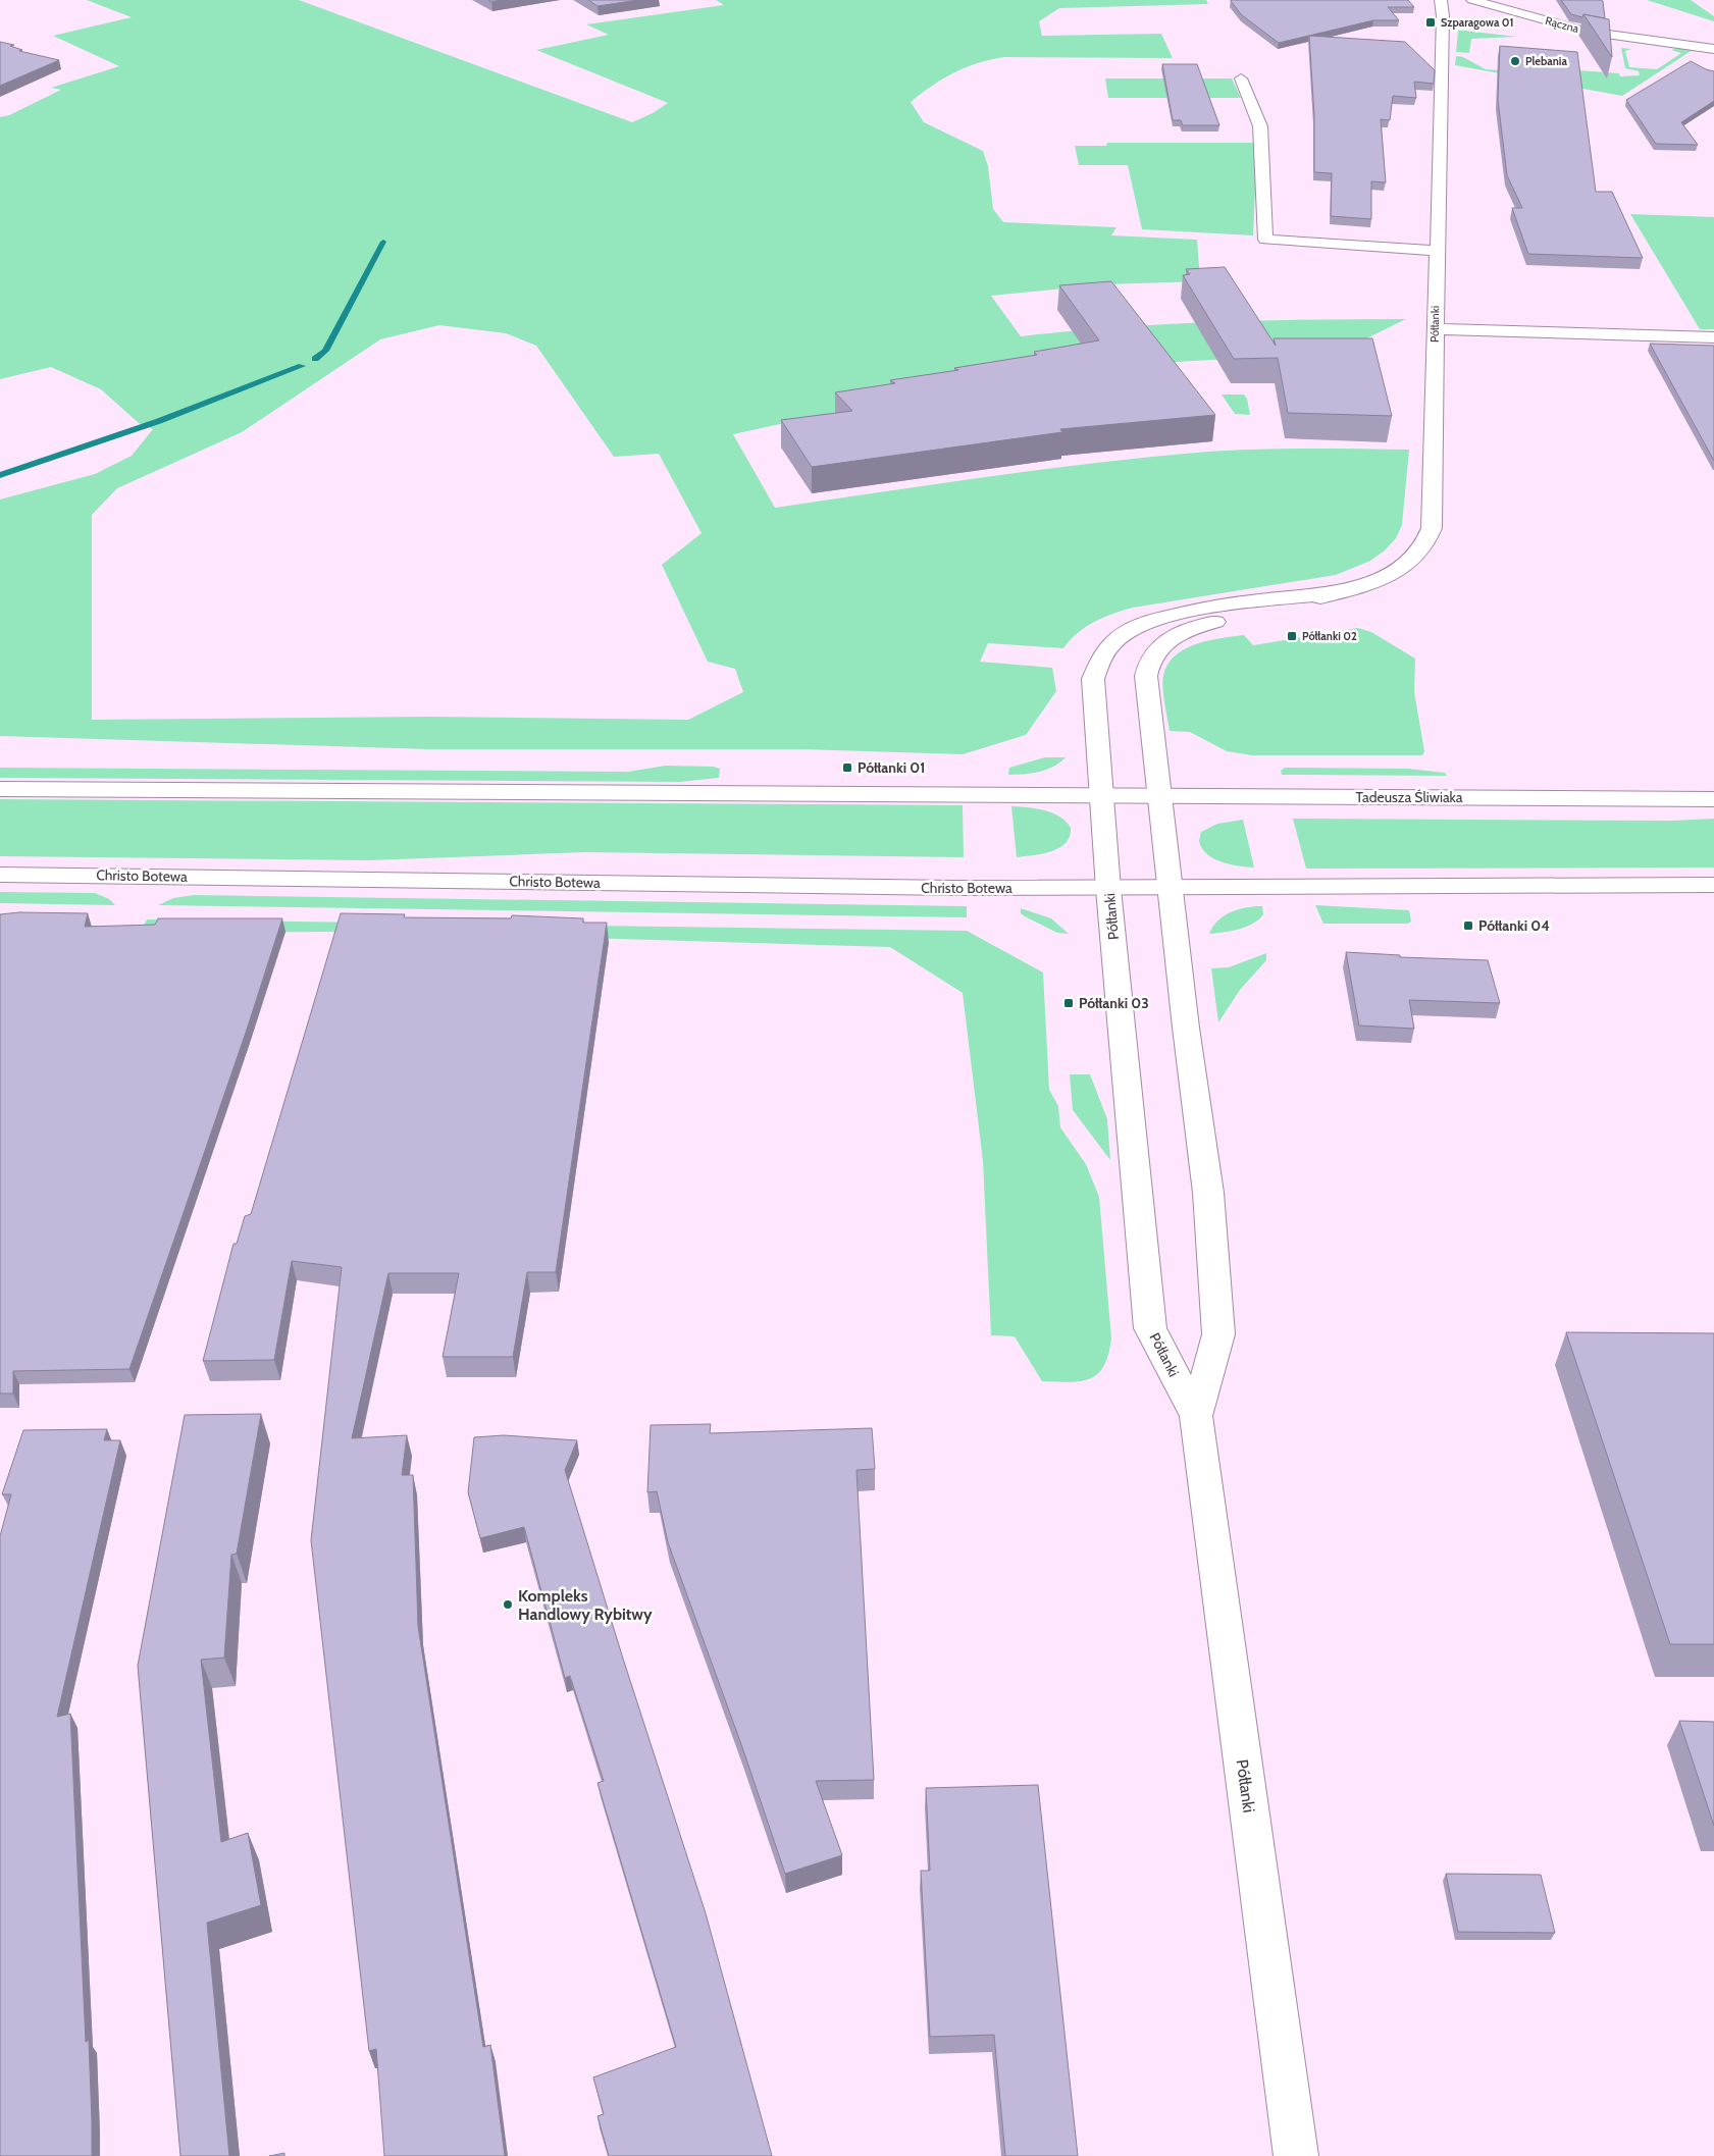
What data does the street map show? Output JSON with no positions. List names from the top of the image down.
{
  "streets": {
    "street": [
      "Rączna",
      "Półłanki",
      "Tadeusza Śliwiaka",
      "Christo Botewa"
    ]
  },
  "crossings": [
    ["Półłanki", "Tadeusza Śliwiaka"],
    ["Półłanki", "Christo Botewa"]
  ],
  "places": {
    "transit": [
      "Szparagowa 01",
      "Półłanki 02",
      "Półłanki 01",
      "Półłanki 04",
      "Półłanki 03"
    ],
    "other": ["Plebania", "Kompleks Handlowy Rybitwy"]
  }
}
